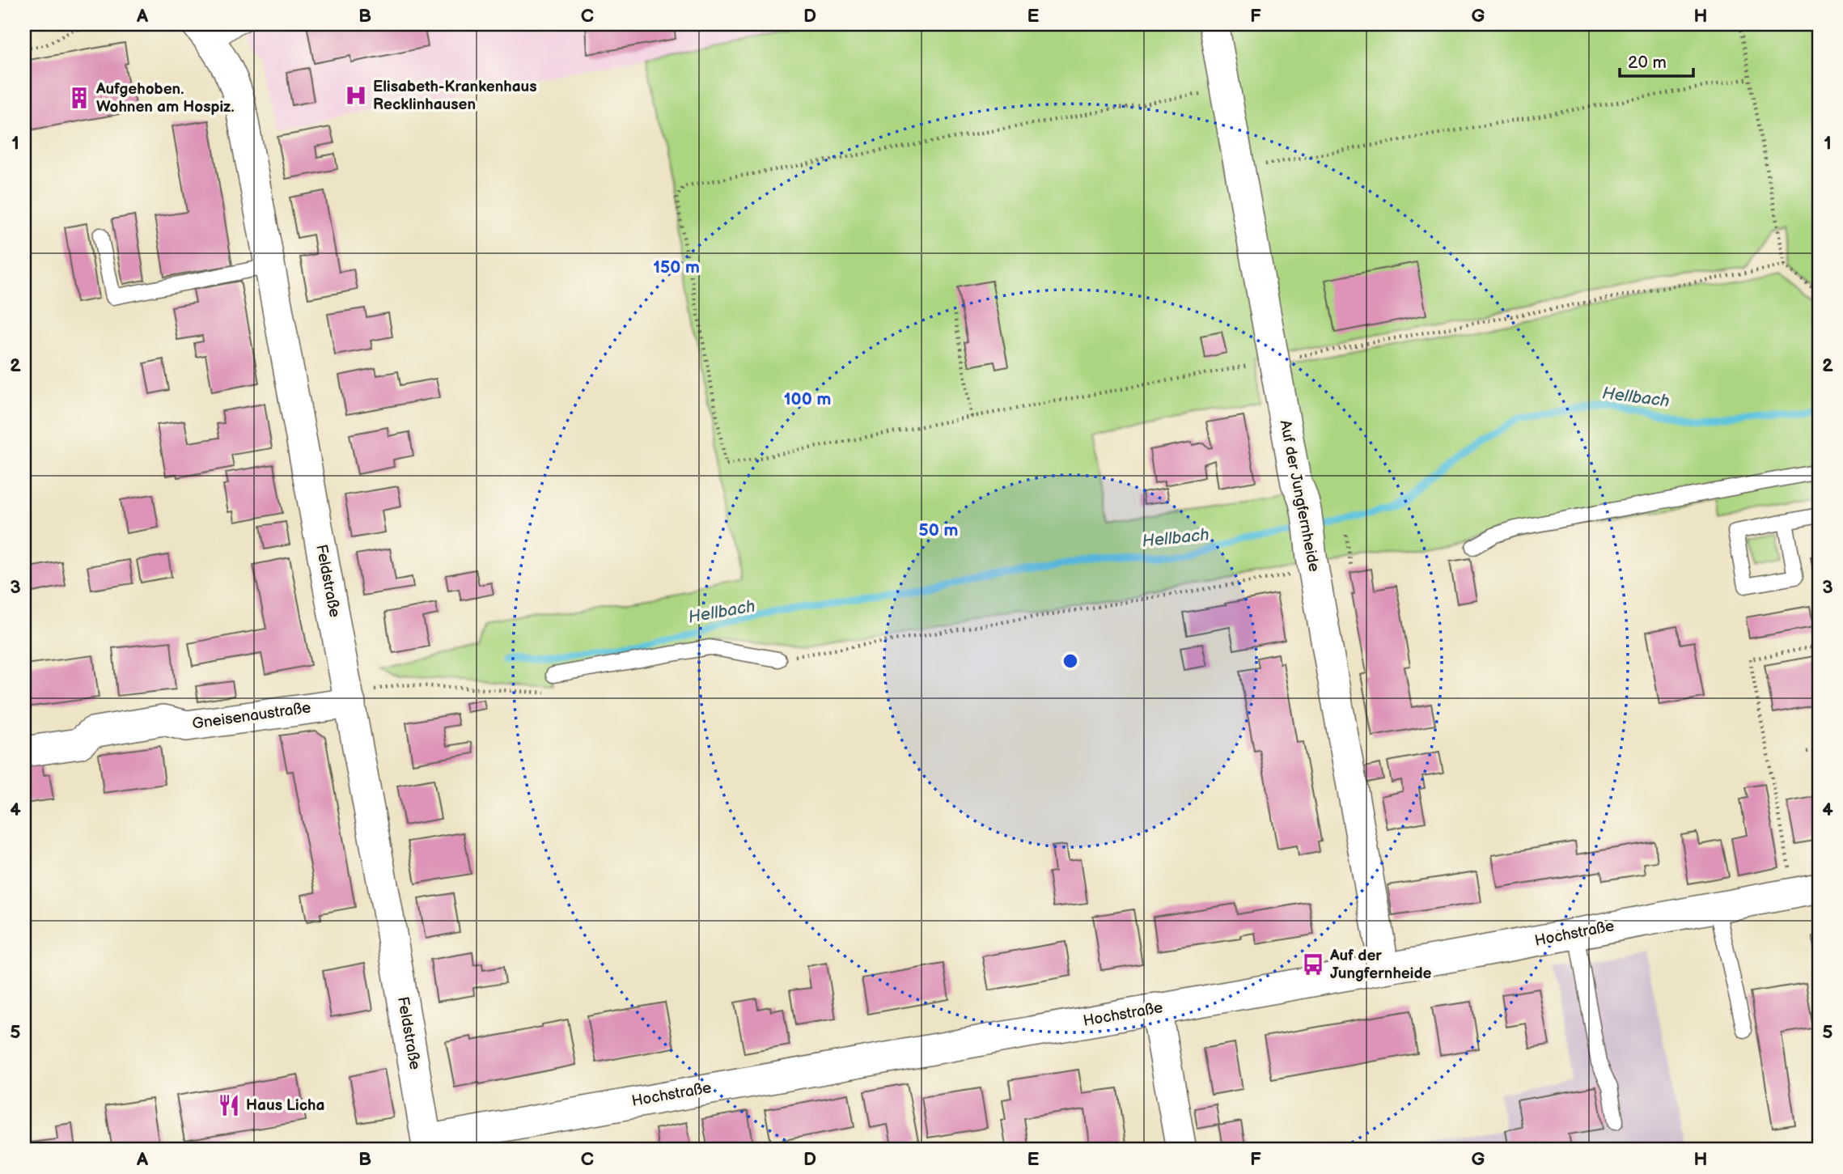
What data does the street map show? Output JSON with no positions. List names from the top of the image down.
{
  "streets": {
    "street": [
      "Auf der Jungfernheide",
      "Feldstraße",
      "Gneisenaustraße",
      "Hochstraße"
    ]
  },
  "crossings": [
    ["Auf der Jungfernheide", "Hochstraße"],
    ["Feldstraße", "Gneisenaustraße"],
    ["Feldstraße", "Hochstraße"]
  ],
  "water": ["Hellbach"],
  "places": {
    "hospital": ["Elisabeth-Krankenhaus Recklinhausen"],
    "building": ["Aufgehoben. Wohnen am Hospiz."],
    "bus stop": ["Auf der Jungfernheide"],
    "restaurant": ["Haus Licha"]
  },
  "scale_bar": "20 m",
  "grid": {
    "columns": [
      "A",
      "B",
      "C",
      "D",
      "E",
      "F",
      "G",
      "H"
    ],
    "rows": [
      "1",
      "2",
      "3",
      "4",
      "5"
    ]
  },
  "rings": ["150 m", "100 m", "50 m"]
}
